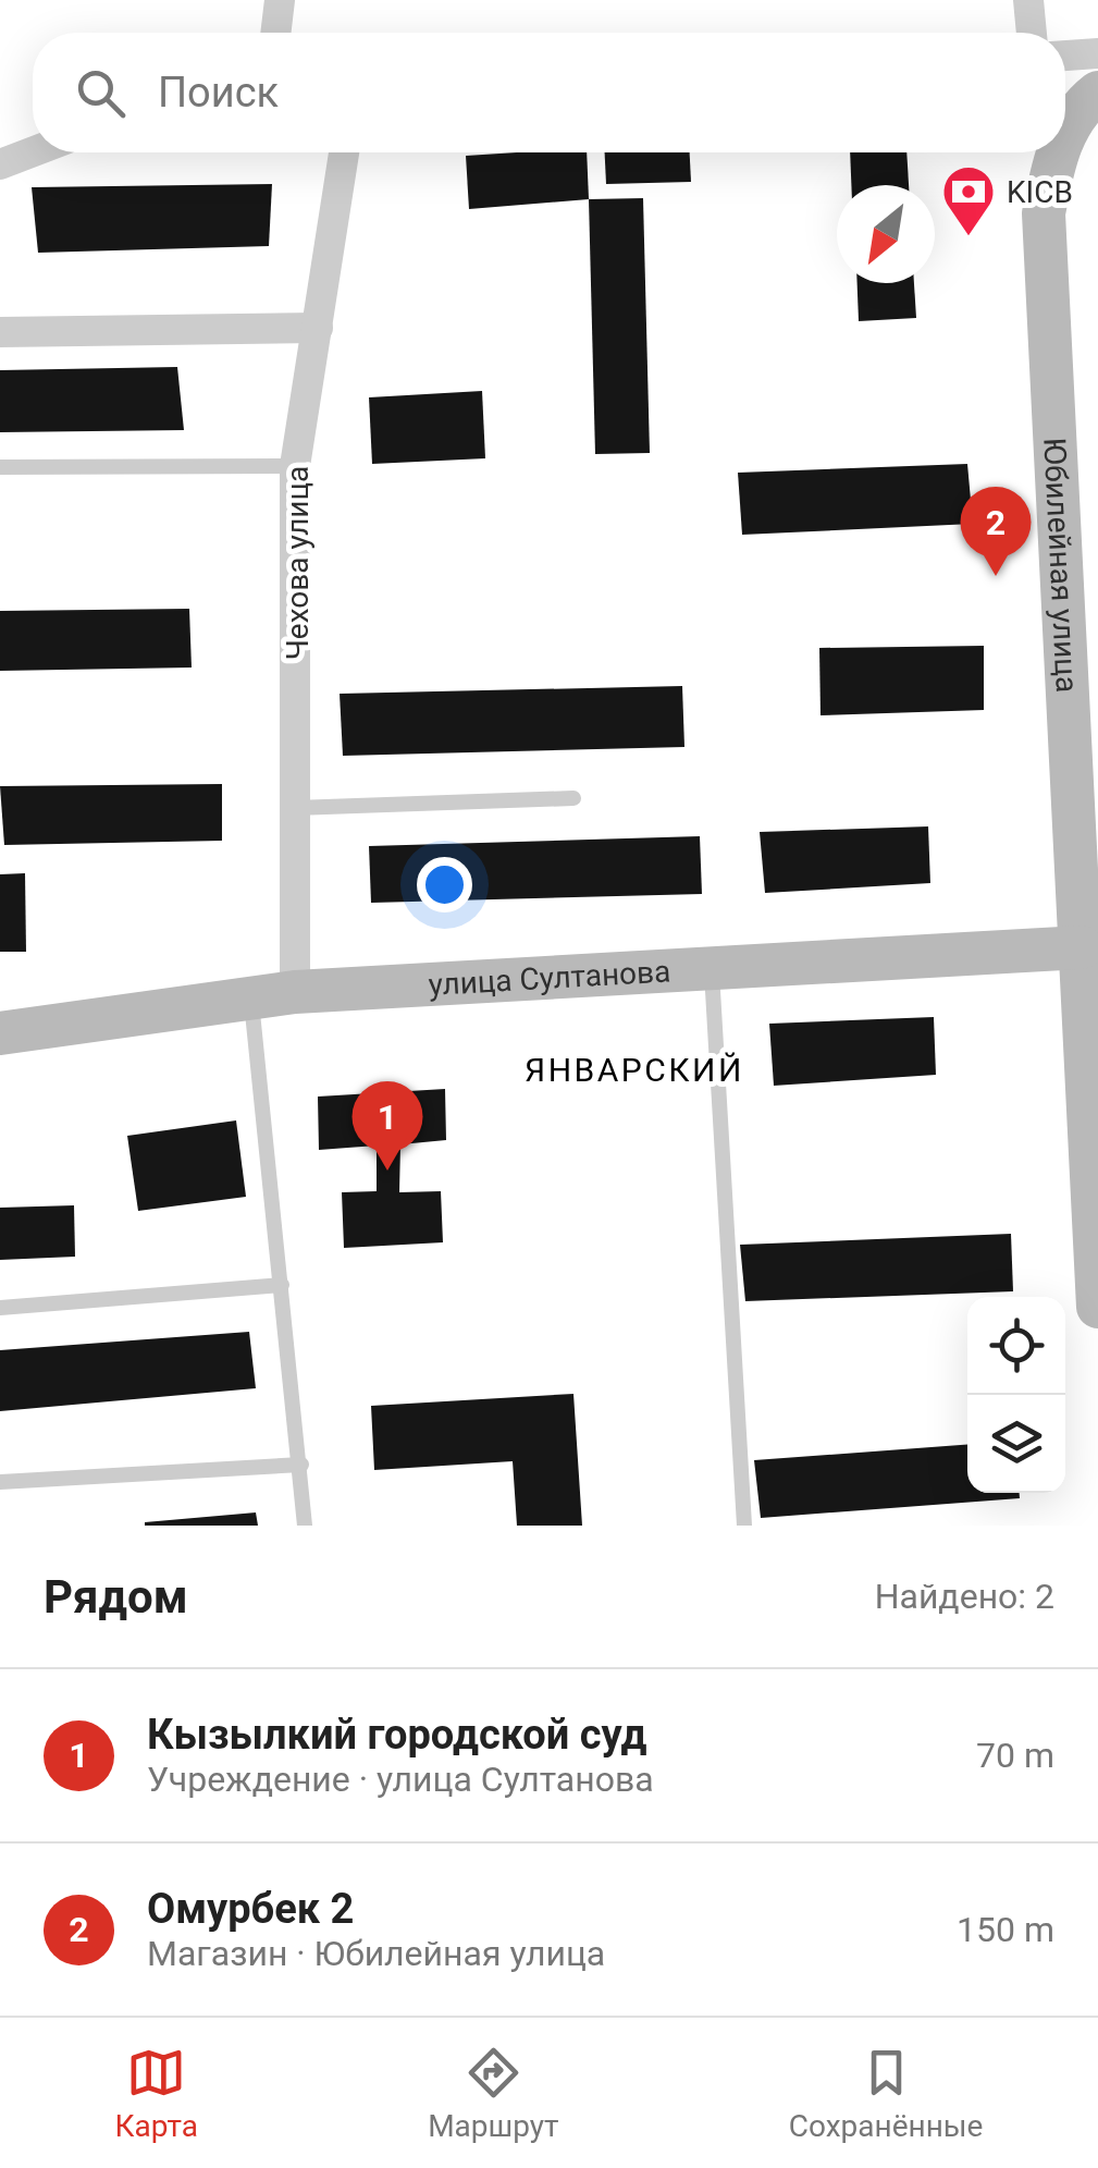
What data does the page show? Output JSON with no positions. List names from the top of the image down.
{
  "streets": {
    "main road": ["Юбилейная улица", "улица Султанова"],
    "street": ["Чехова улица"]
  },
  "crossings": [
    ["Чехова улица", "улица Султанова"],
    ["Юбилейная улица", "улица Султанова"]
  ],
  "districts": ["ЯНВАРСКИЙ"],
  "places": {
    "bank": ["KICB"]
  },
  "north": "bottom left",
  "page": {
    "search": "Поиск",
    "pins": ["2", "1"],
    "heading": ["Рядом", "Найдено: 2"],
    "list": [
      {
        "mark": "1",
        "name": "Кызылкий городской суд",
        "note": "Учреждение · улица Султанова",
        "value": "70 m"
      },
      {
        "mark": "2",
        "name": "Омурбек 2",
        "note": "Магазин · Юбилейная улица",
        "value": "150 m"
      }
    ],
    "nav": ["Карта", "Маршрут", "Сохранённые"]
  }
}
